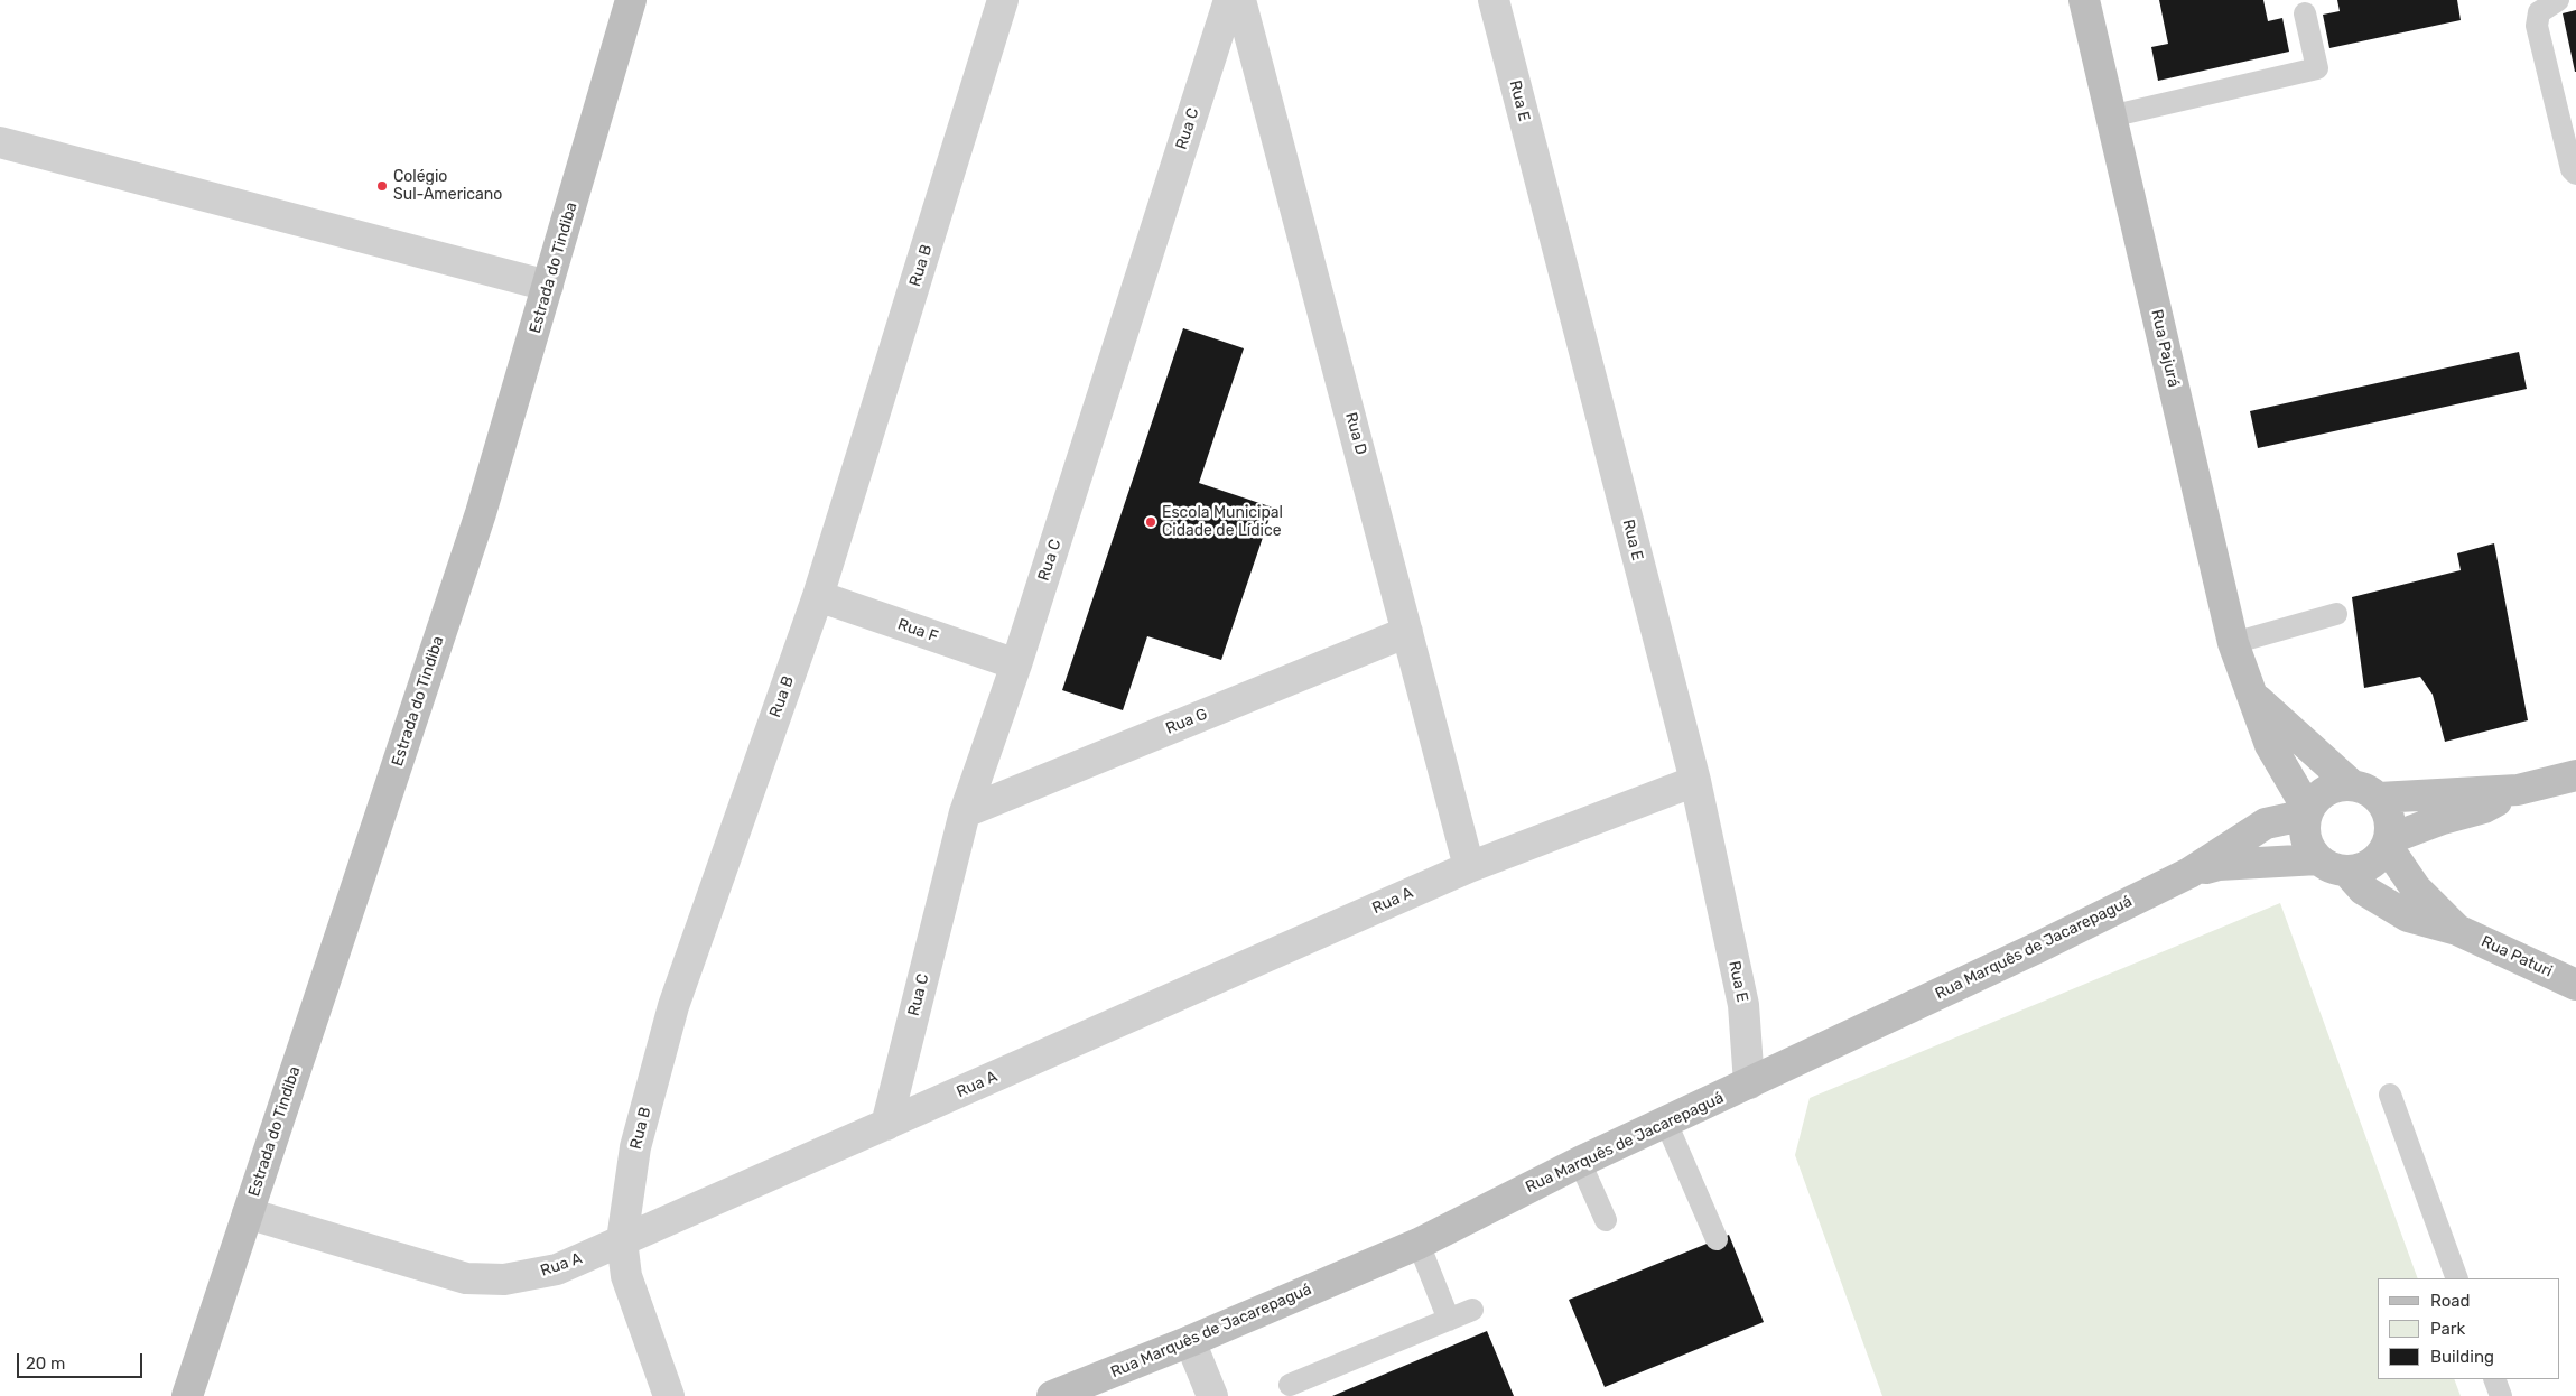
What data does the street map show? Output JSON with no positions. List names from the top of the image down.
{
  "streets": {
    "street": [
      "Rua E",
      "Rua C",
      "Rua B",
      "Estrada do Tindiba",
      "Rua Pajurá",
      "Rua D",
      "Rua F",
      "Rua G",
      "Rua A",
      "Rua Marquês de Jacarepaguá",
      "Rua Paturi"
    ]
  },
  "crossings": [
    ["Rua E", "Rua A"],
    ["Rua E", "Rua Marquês de Jacarepaguá"],
    ["Rua C", "Rua F"],
    ["Rua C", "Rua G"],
    ["Rua C", "Rua A"],
    ["Rua B", "Rua F"],
    ["Rua B", "Rua A"],
    ["Estrada do Tindiba", "Rua A"],
    ["Rua Pajurá", "Rua Marquês de Jacarepaguá"],
    ["Rua Pajurá", "Rua Paturi"],
    ["Rua D", "Rua G"],
    ["Rua D", "Rua A"],
    ["Rua Marquês de Jacarepaguá", "Rua Paturi"]
  ],
  "places": ["Colégio Sul-Americano", "Escola Municipal Cidade de Lídice"],
  "legend": ["Road", "Park", "Building"],
  "scale_bar": "20 m"
}
